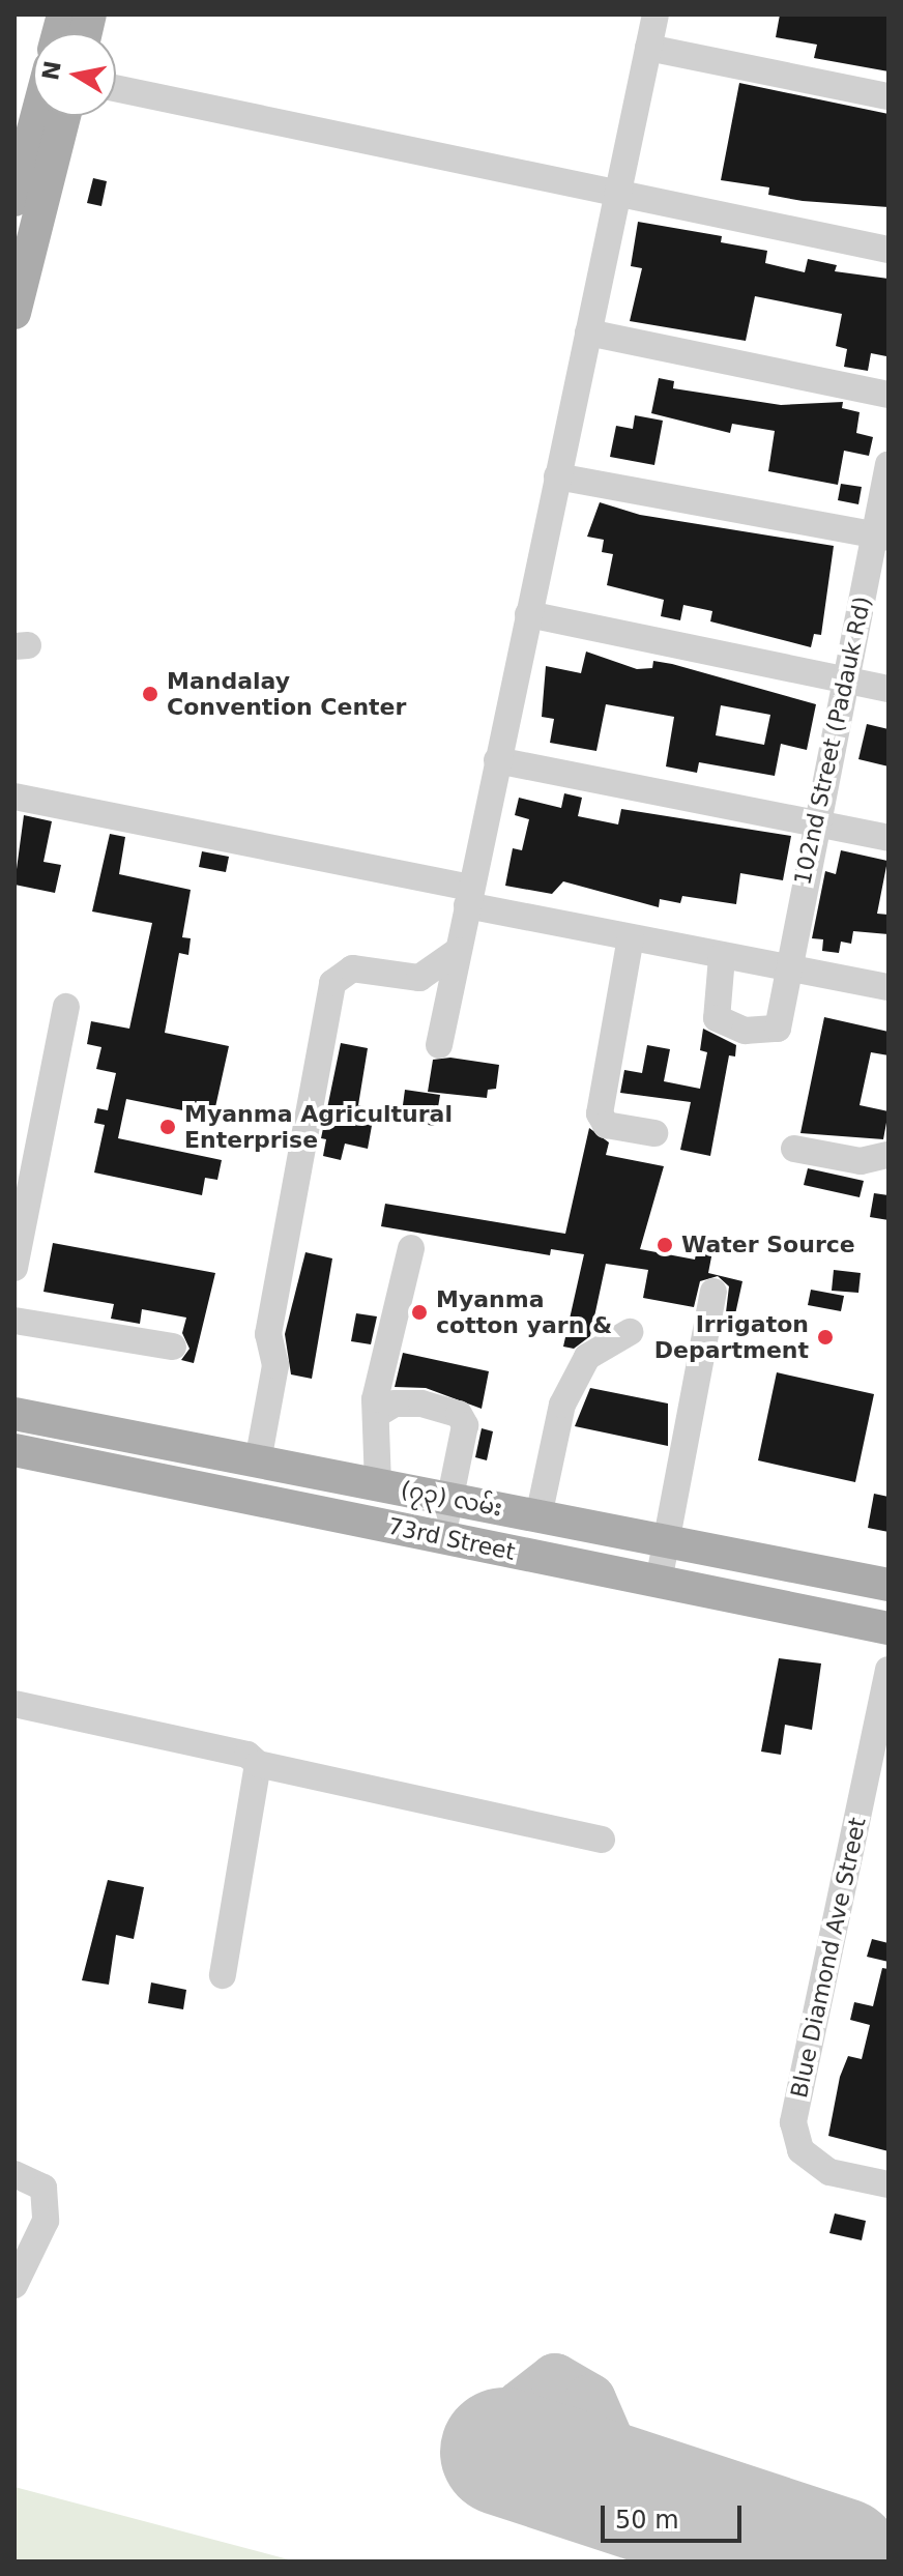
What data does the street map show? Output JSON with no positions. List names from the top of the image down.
{
  "streets": {
    "main road": ["(၇၃) လမ်း", "73rd Street"],
    "street": ["102nd Street (Padauk Rd)", "Blue Diamond Ave Street"]
  },
  "places": [
    "Mandalay Convention Center",
    "Myanma Agricultural Enterprise",
    "Water Source",
    "Myanma cotton yarn &",
    "Irrigaton Department"
  ],
  "scale_bar": "50 m",
  "north": "left"
}
